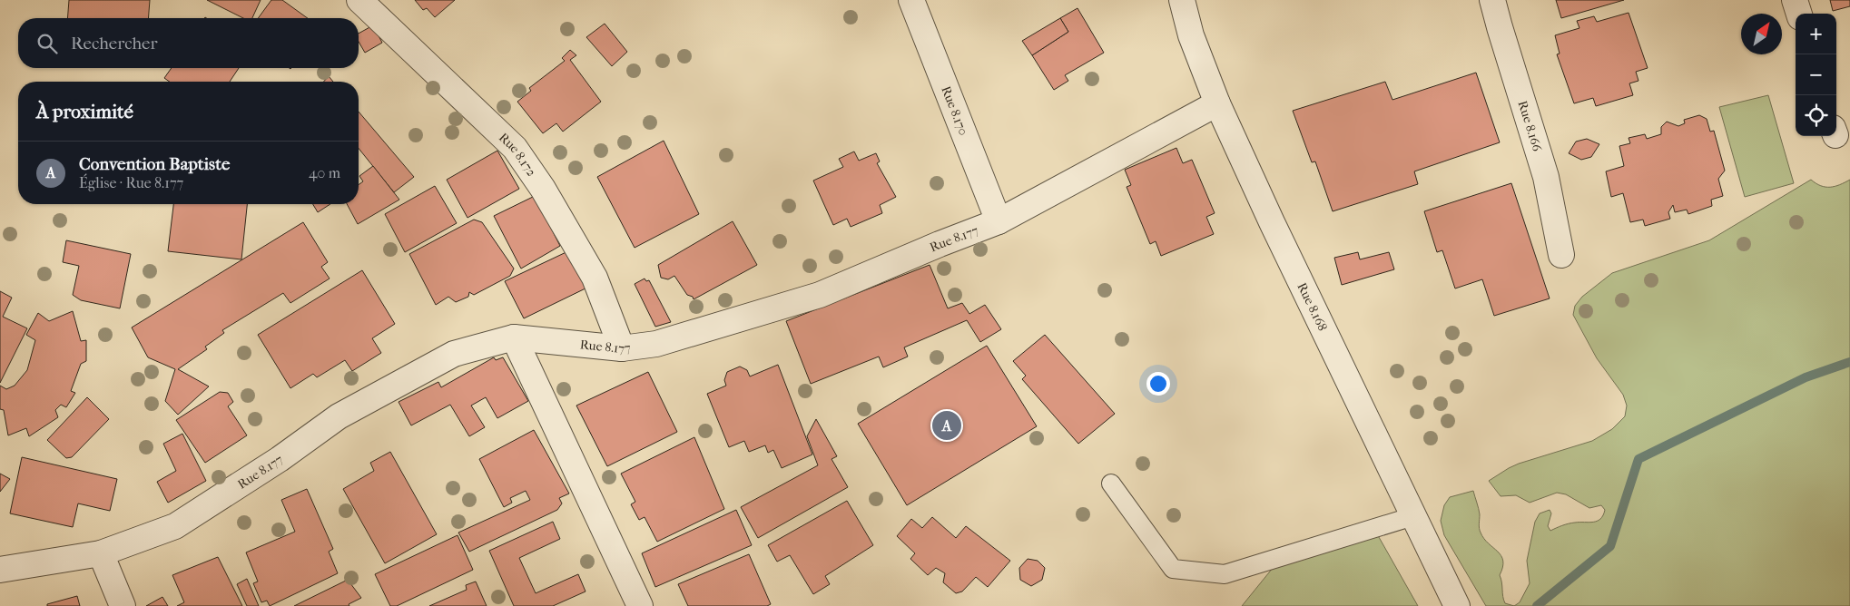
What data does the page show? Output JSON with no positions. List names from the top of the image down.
{
  "streets": {
    "street": [
      "Rue 8.170",
      "Rue 8.166",
      "Rue 8.172",
      "Rue 8.177",
      "Rue 8.168"
    ]
  },
  "crossings": [
    ["Rue 8.170", "Rue 8.177"],
    ["Rue 8.172", "Rue 8.177"],
    ["Rue 8.177", "Rue 8.168"]
  ],
  "north": "top right",
  "page": {
    "map_buttons": ["+", "−"],
    "search": "Rechercher",
    "heading": "À proximité",
    "list": [
      {
        "mark": "A",
        "name": "Convention Baptiste",
        "note": "Église · Rue 8.177",
        "value": "40 m"
      }
    ],
    "pins": "A"
  }
}
